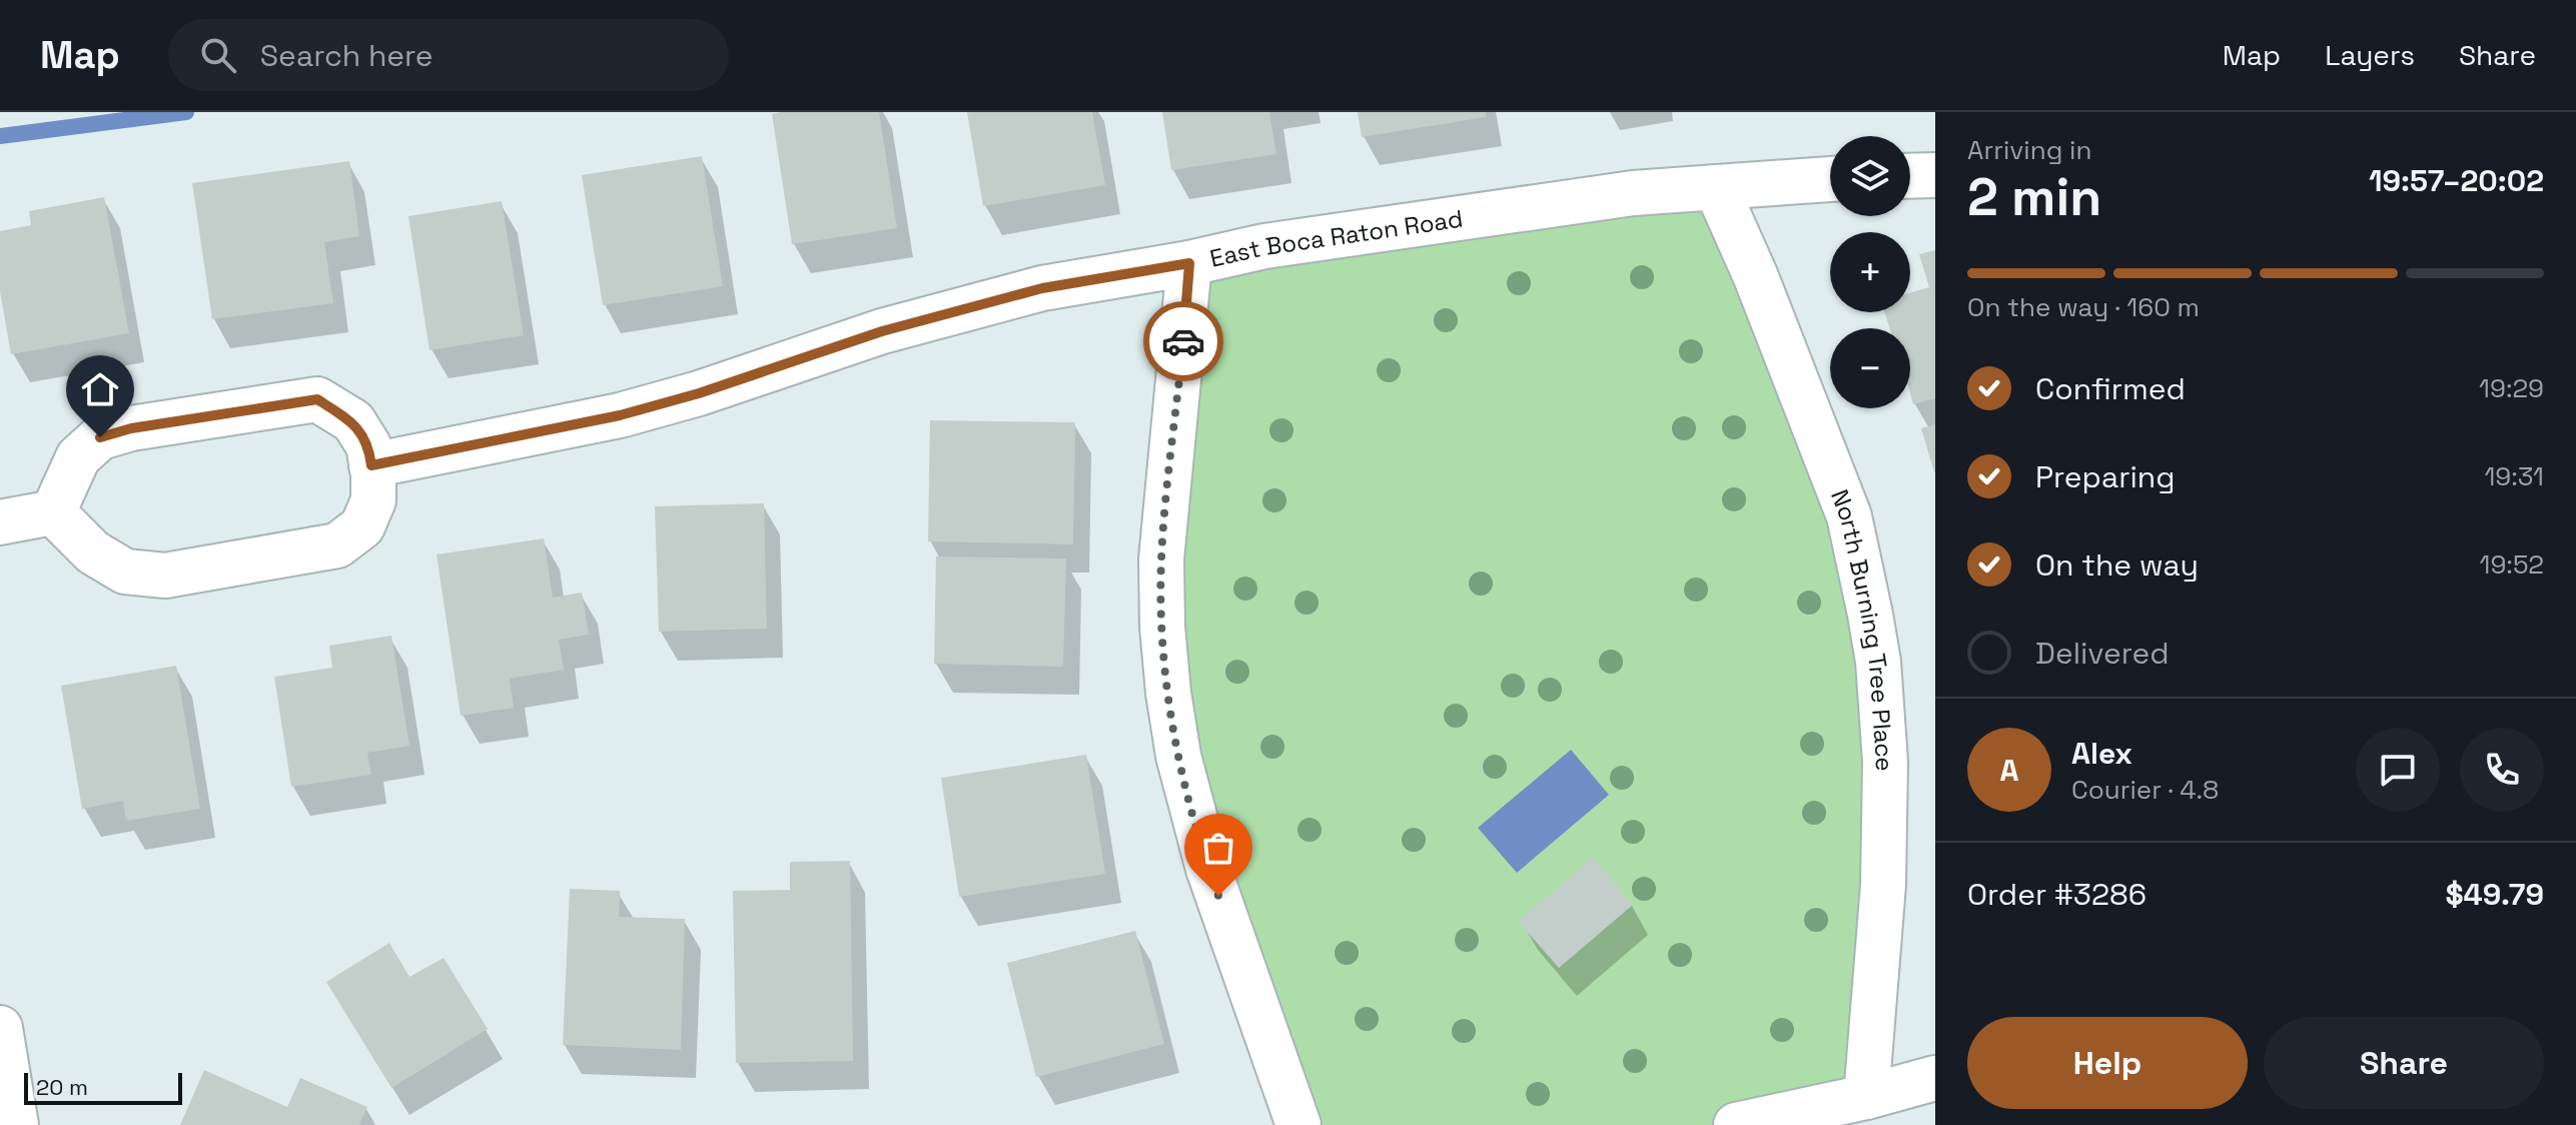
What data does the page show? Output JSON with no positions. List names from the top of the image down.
{
  "streets": {
    "street": ["East Boca Raton Road", "North Burning Tree Place"]
  },
  "crossings": [
    ["East Boca Raton Road", "North Burning Tree Place"]
  ],
  "scale_bar": "20 m",
  "page": {
    "header": "Map",
    "search": "Search here",
    "nav": ["Map", "Layers", "Share"],
    "heading": ["2 min", "Arriving in", "19:57–20:02"],
    "panel": [
      "Alex",
      "Courier · 4.8",
      "Order #3286",
      "$49.79"
    ],
    "map_buttons": ["+", "−"],
    "bar": "On the way · 160 m",
    "list": [
      ["Confirmed", "19:29"],
      ["Preparing", "19:31"],
      ["On the way", "19:52"],
      "Delivered"
    ],
    "round": "A",
    "buttons": ["Help", "Share"],
    "scale": "20 m"
  }
}
